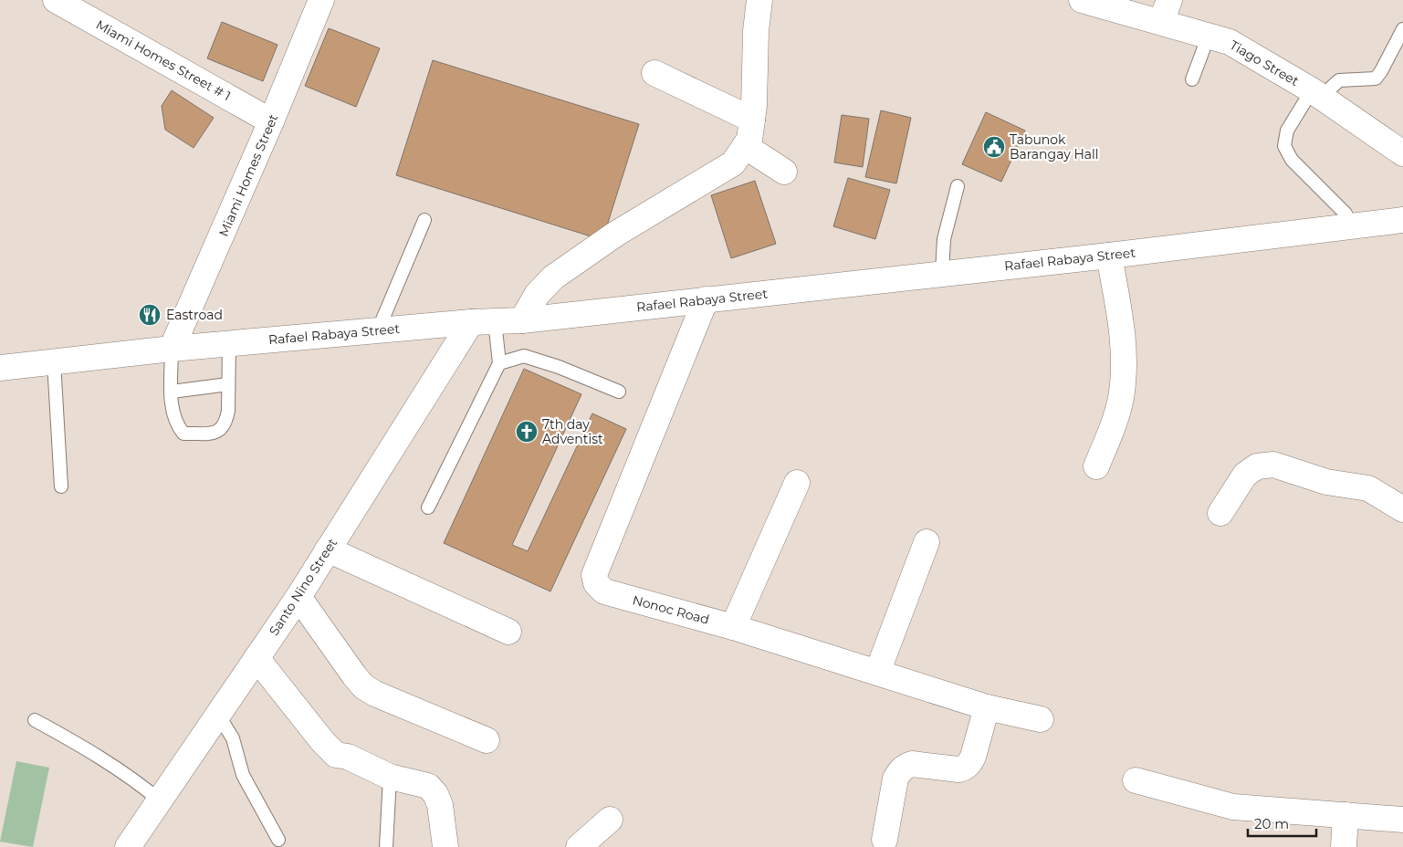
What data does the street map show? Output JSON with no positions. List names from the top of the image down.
{
  "streets": {
    "street": [
      "Miami Homes Street # 1",
      "Tiago Street",
      "Miami Homes Street",
      "Rafael Rabaya Street",
      "Santo Nino Street",
      "Nonoc Road"
    ]
  },
  "crossings": [
    ["Miami Homes Street # 1", "Miami Homes Street"],
    ["Miami Homes Street", "Rafael Rabaya Street"],
    ["Rafael Rabaya Street", "Santo Nino Street"],
    ["Rafael Rabaya Street", "Nonoc Road"]
  ],
  "places": {
    "public building": ["Tabunok Barangay Hall"],
    "restaurant": ["Eastroad"],
    "church": ["7th day Adventist"]
  },
  "scale_bar": "20 m"
}
